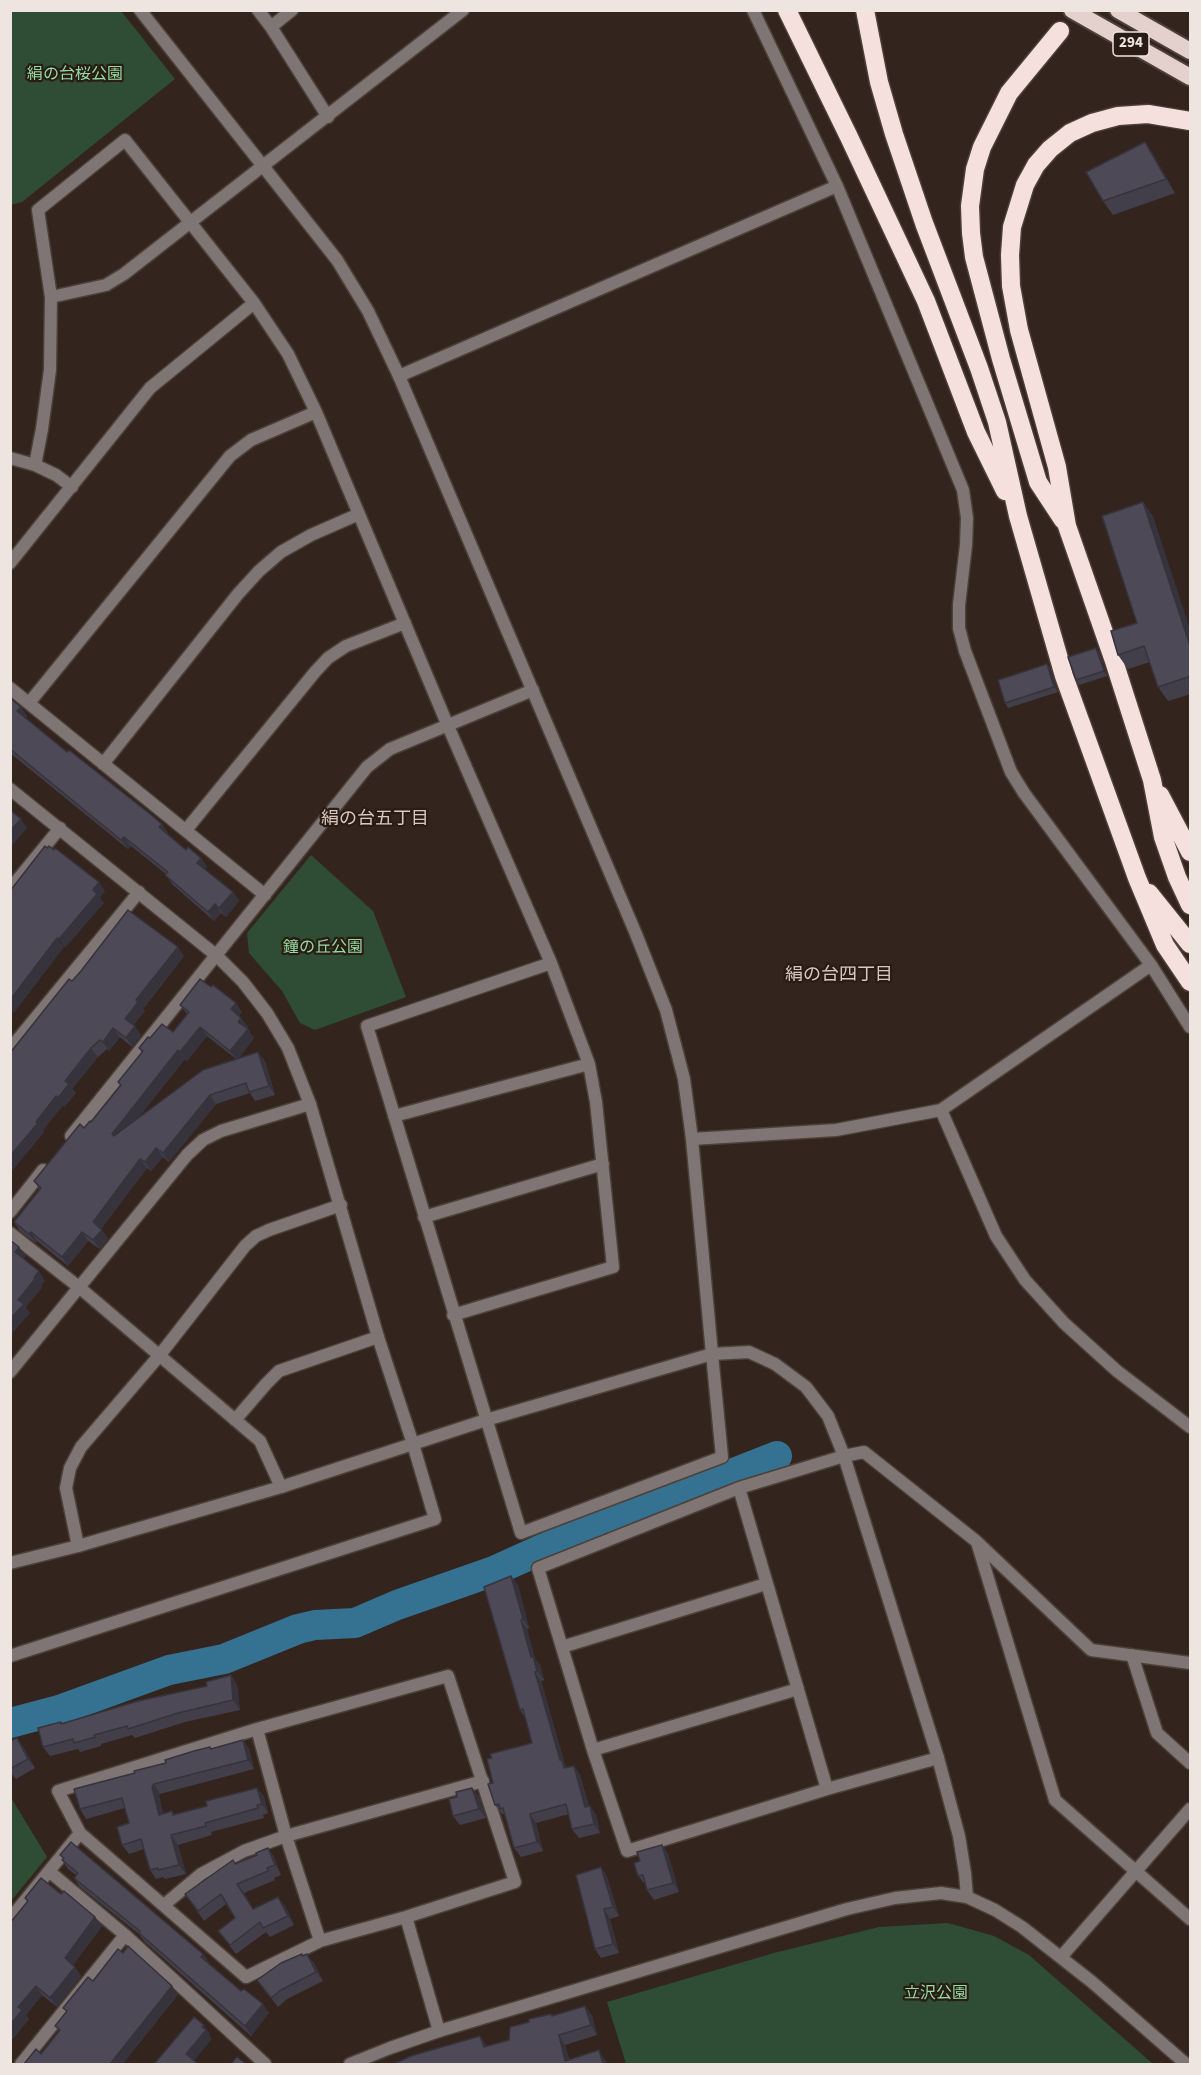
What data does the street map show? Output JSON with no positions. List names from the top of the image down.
{
  "streets": {
    "highway": ["294"]
  },
  "districts": ["絹の台五丁目", "絹の台四丁目"],
  "parks": ["絹の台桜公園", "鐘の丘公園", "立沢公園"]
}
